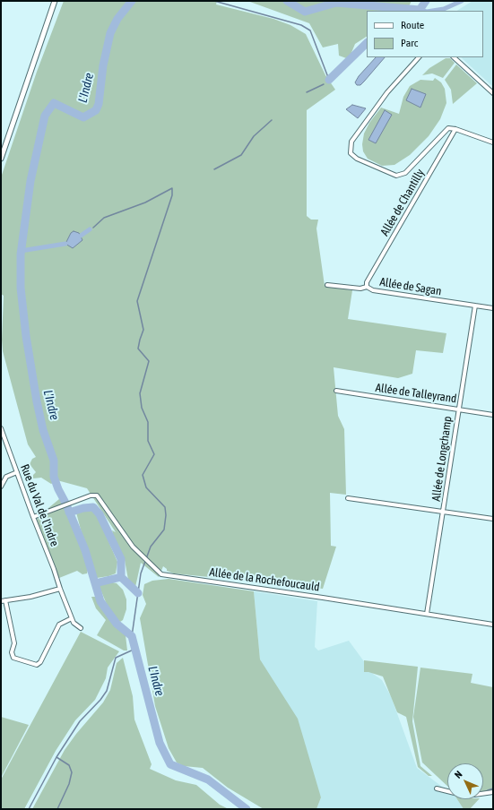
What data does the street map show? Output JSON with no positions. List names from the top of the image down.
{
  "streets": {
    "street": [
      "Allée de Chantilly",
      "Allée de Sagan",
      "Allée de Talleyrand",
      "Allée de Longchamp",
      "Rue du Val de l'Indre",
      "Allée de la Rochefoucauld"
    ]
  },
  "crossings": [
    ["Allée de Chantilly", "Allée de Sagan"],
    ["Allée de Sagan", "Allée de Longchamp"],
    ["Allée de Talleyrand", "Allée de Longchamp"],
    ["Allée de Longchamp", "Allée de la Rochefoucauld"],
    ["Rue du Val de l'Indre", "Allée de la Rochefoucauld"]
  ],
  "water": ["L'Indre"],
  "legend": ["Route", "Parc"],
  "north": "top left"
}
